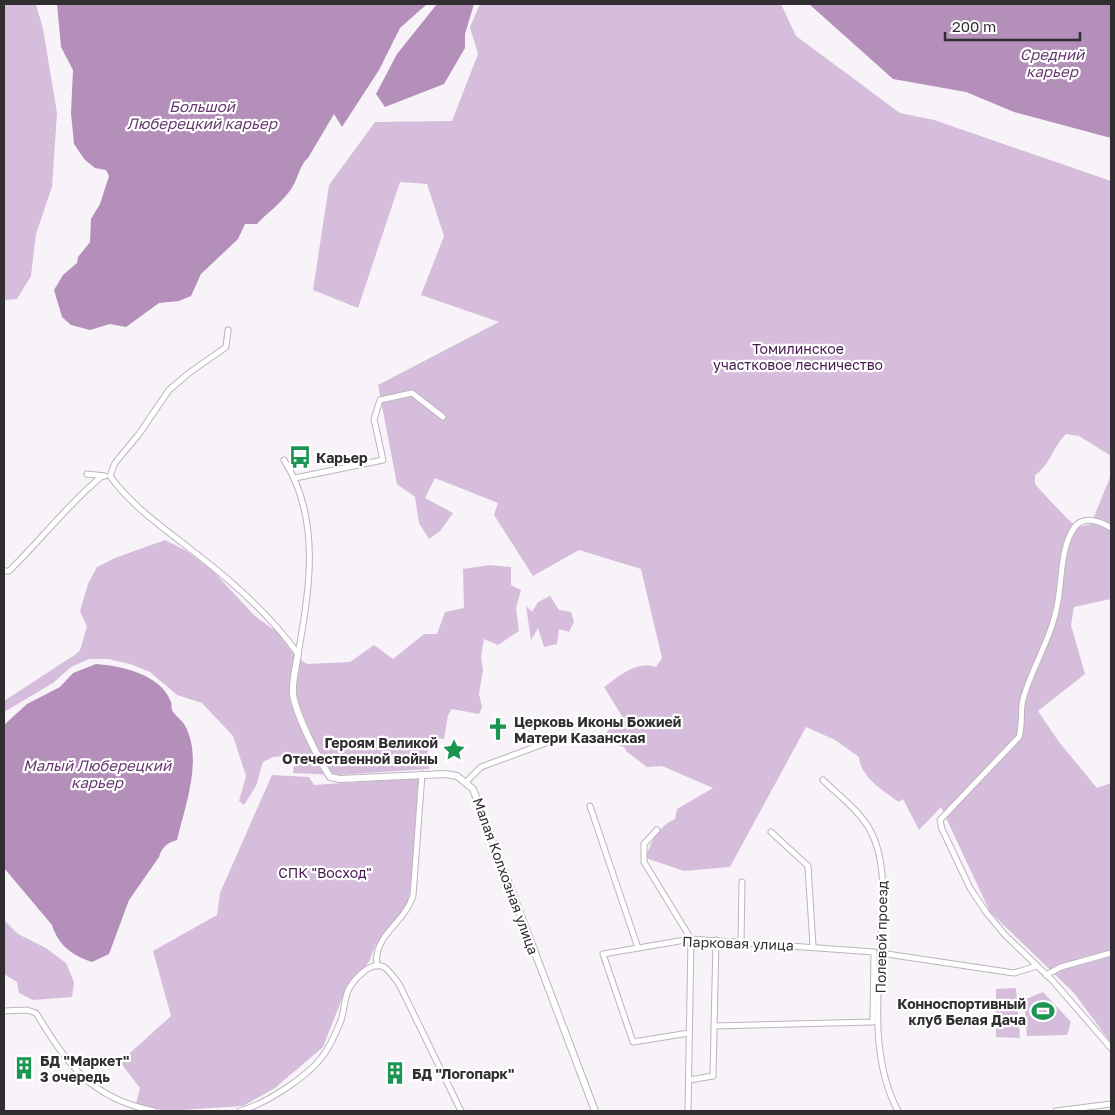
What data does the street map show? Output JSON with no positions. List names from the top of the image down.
{
  "streets": {
    "street": ["Малая Колхозная улица", "Полевой проезд", "Парковая улица"]
  },
  "crossings": [
    ["Полевой проезд", "Парковая улица"]
  ],
  "water": ["Средний карьер", "Большой Люберецкий карьер", "Малый Люберецкий карьер"],
  "parks": ["Томилинское участковое лесничество", "СПК \"Восход\""],
  "places": {
    "bus stop": ["Карьер"],
    "church": ["Церковь Иконы Божией Матери Казанская"],
    "place": ["Героям Великой Отечественной войны"],
    "sports": ["Конноспортивный клуб Белая Дача"],
    "building": ["БД \"Маркет\" 3 очередь", "БД \"Логопарк\""]
  },
  "scale_bar": "200 m"
}
